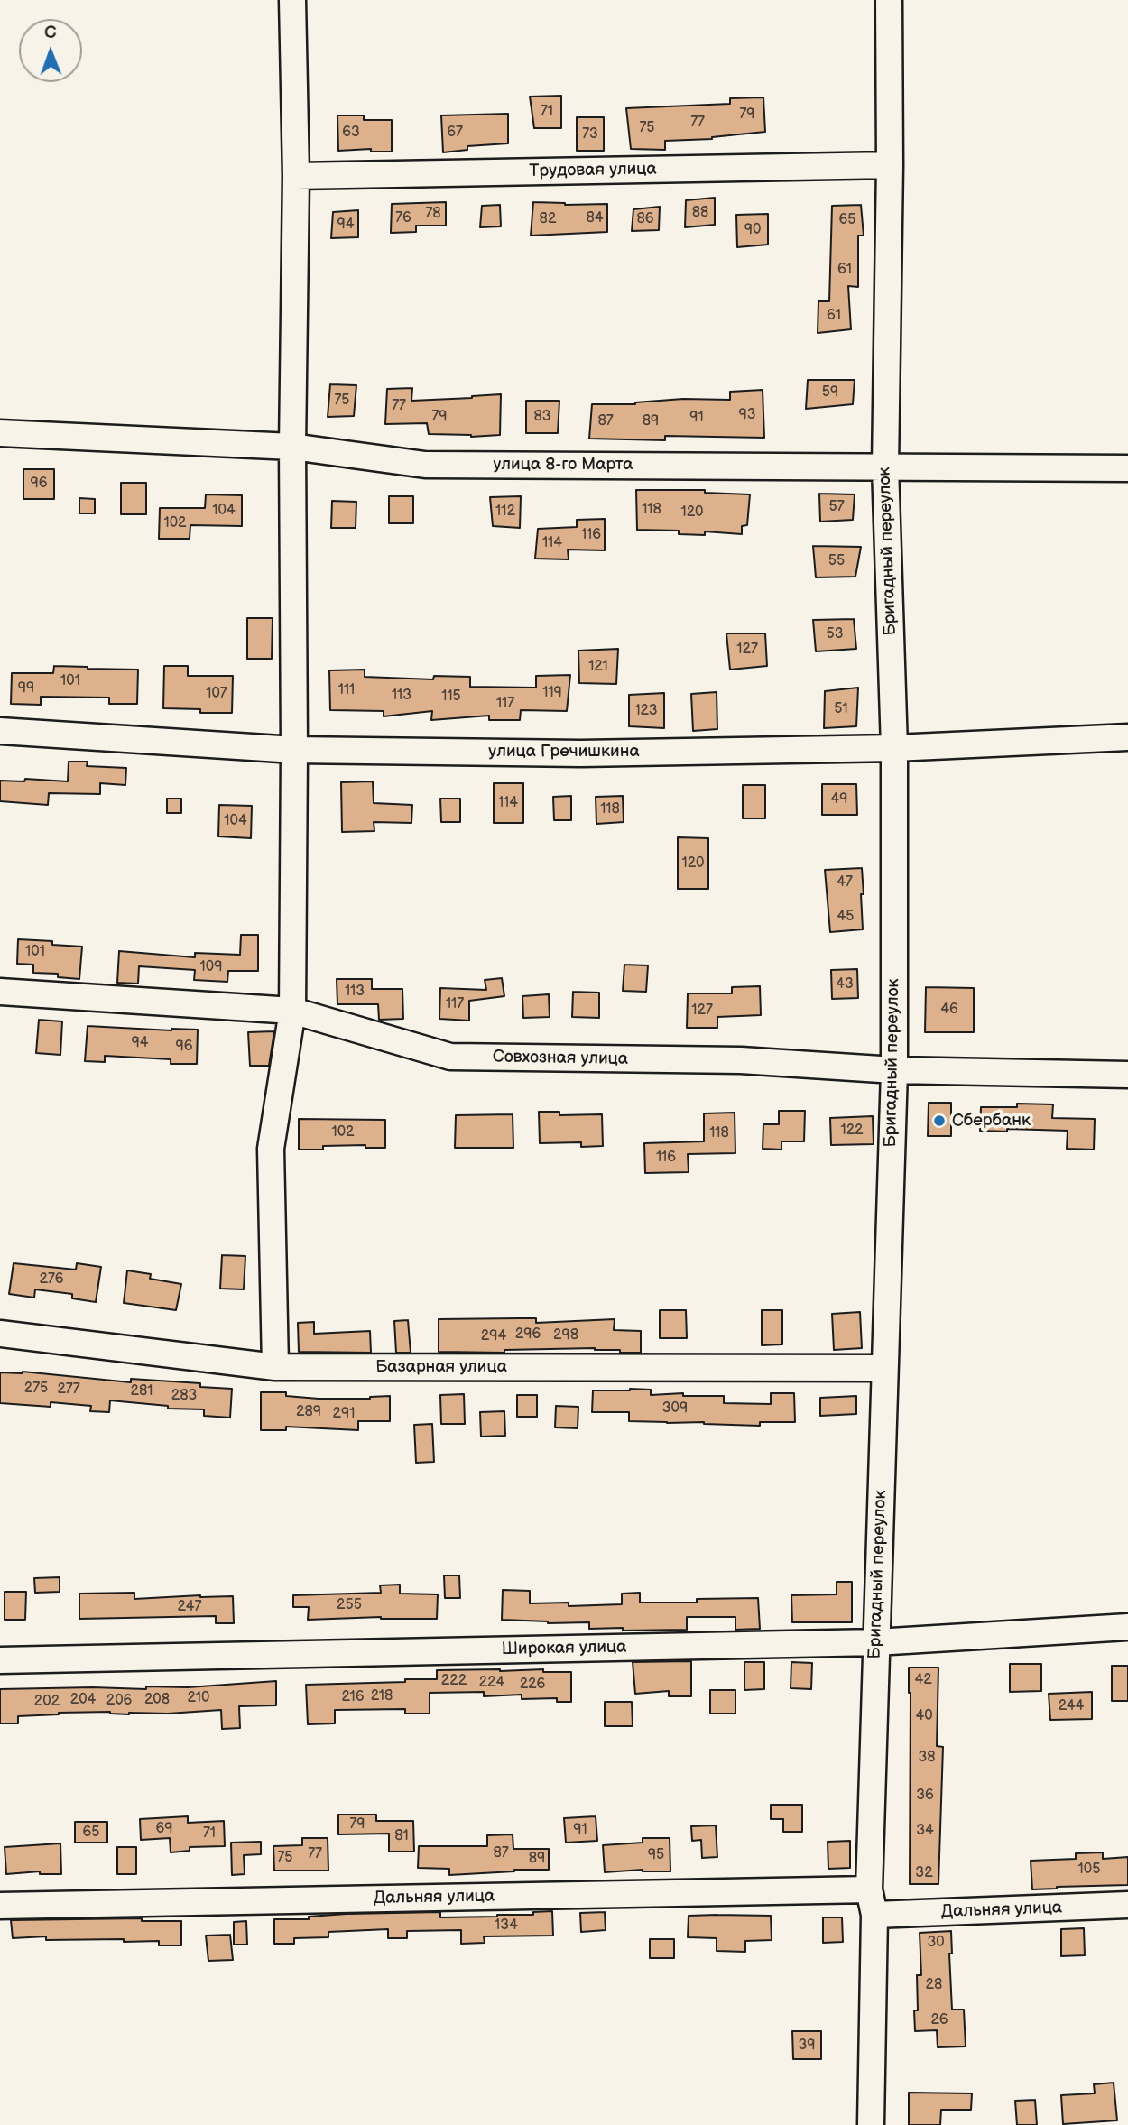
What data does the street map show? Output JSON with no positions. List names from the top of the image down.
{
  "streets": {
    "street": [
      "Трудовая улица",
      "улица 8-го Марта",
      "Бригадный переулок",
      "улица Гречишкина",
      "Совхозная улица",
      "Базарная улица",
      "Широкая улица",
      "Дальняя улица"
    ]
  },
  "crossings": [
    ["Трудовая улица", "Бригадный переулок"],
    ["улица 8-го Марта", "Бригадный переулок"],
    ["Бригадный переулок", "улица Гречишкина"],
    ["Бригадный переулок", "Совхозная улица"],
    ["Бригадный переулок", "Базарная улица"],
    ["Бригадный переулок", "Широкая улица"],
    ["Бригадный переулок", "Дальняя улица"]
  ],
  "places": ["Сбербанк"],
  "house_numbers": [
    "71",
    "79",
    "77",
    "75",
    "63",
    "67",
    "73",
    "88",
    "78",
    "76",
    "84",
    "82",
    "86",
    "65",
    "94",
    "90",
    "61",
    "61",
    "59",
    "75",
    "77",
    "93",
    "79",
    "83",
    "91",
    "87",
    "89",
    "96",
    "57",
    "118",
    "104",
    "112",
    "120",
    "102",
    "116",
    "114",
    "55",
    "53",
    "127",
    "121",
    "101",
    "99",
    "111",
    "119",
    "107",
    "113",
    "115",
    "117",
    "51",
    "123",
    "49",
    "114",
    "118",
    "104",
    "120",
    "47",
    "45",
    "101",
    "109",
    "43",
    "113",
    "117",
    "46",
    "127",
    "94",
    "96",
    "122",
    "102",
    "118",
    "116",
    "276",
    "296",
    "298",
    "294",
    "275",
    "277",
    "281",
    "283",
    "309",
    "289",
    "291",
    "255",
    "247",
    "42",
    "222",
    "224",
    "226",
    "218",
    "216",
    "210",
    "204",
    "208",
    "206",
    "202",
    "244",
    "40",
    "38",
    "36",
    "79",
    "69",
    "91",
    "34",
    "65",
    "71",
    "81",
    "87",
    "77",
    "95",
    "75",
    "89",
    "105",
    "32",
    "134",
    "30",
    "28",
    "26",
    "39"
  ],
  "north": "top"
}
